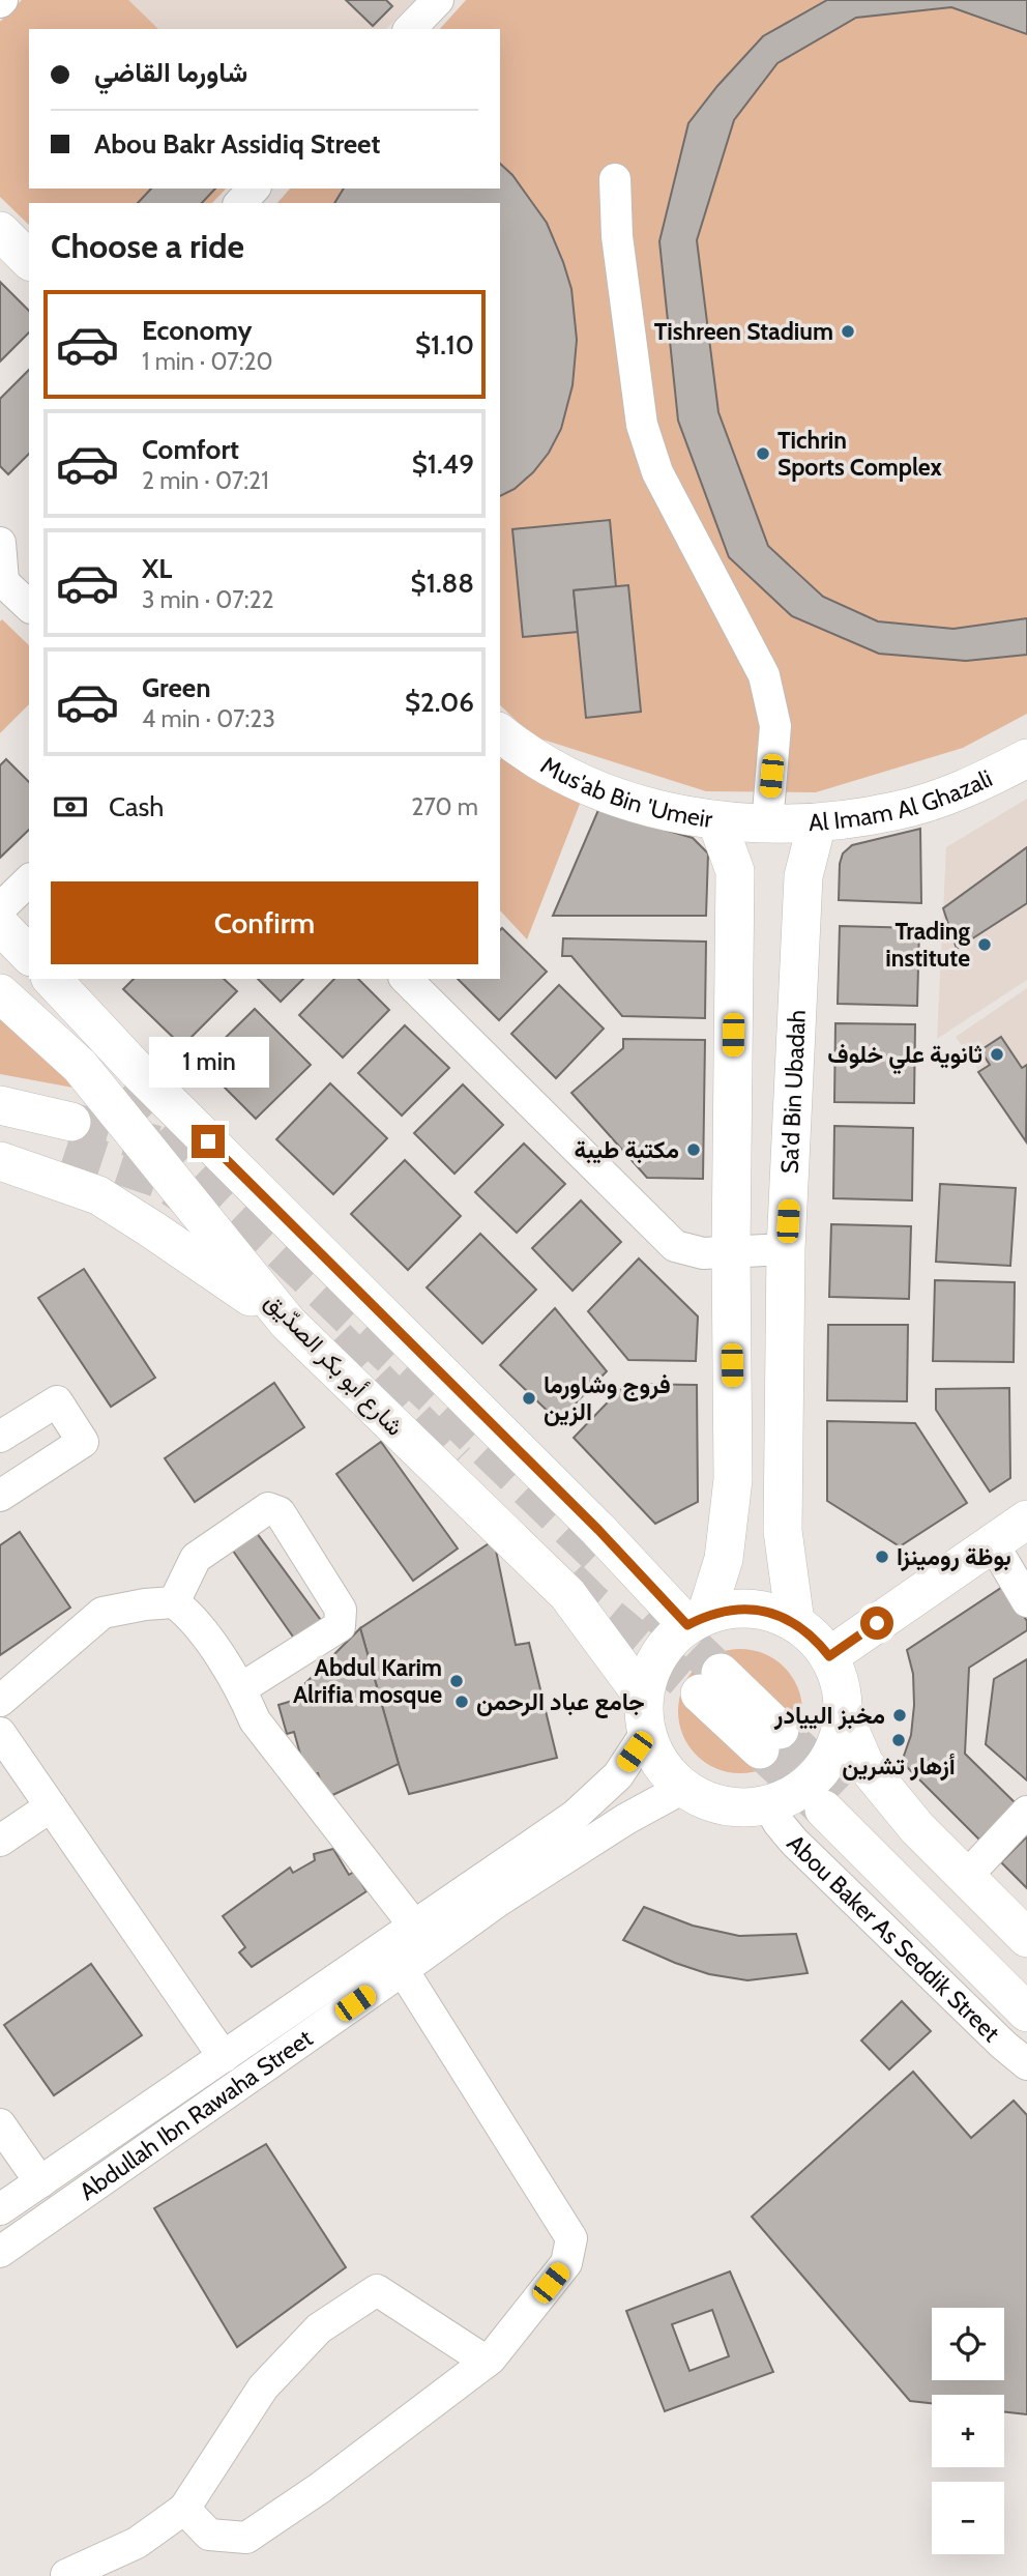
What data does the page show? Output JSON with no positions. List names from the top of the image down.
{
  "streets": {
    "main road": [
      "Mus'ab Bin 'Umeir",
      "Al Imam Al Ghazali",
      "Sa'd Bin Ubadah",
      "شارع أبو بكر الصدّيق",
      "Abou Baker As Seddik Street"
    ],
    "street": ["Abdullah Ibn Rawaha Street"]
  },
  "crossings": [
    ["Mus'ab Bin 'Umeir", "Al Imam Al Ghazali"],
    ["Al Imam Al Ghazali", "Sa'd Bin Ubadah"],
    ["Sa'd Bin Ubadah", "شارع أبو بكر الصدّيق"],
    ["Sa'd Bin Ubadah", "Abou Baker As Seddik Street"],
    ["Sa'd Bin Ubadah", "Abdullah Ibn Rawaha Street"],
    ["شارع أبو بكر الصدّيق", "Abou Baker As Seddik Street"],
    ["شارع أبو بكر الصدّيق", "Abdullah Ibn Rawaha Street"],
    ["Abou Baker As Seddik Street", "Abdullah Ibn Rawaha Street"]
  ],
  "places": [
    "Tishreen Stadium",
    "Tichrin Sports Complex",
    "Trading institute",
    "ثانوية علي خلوف",
    "مكتبة طيبة",
    "فروج وشاورما الزين",
    "بوظة رومينزا",
    "Abdul Karim Alrifia mosque",
    "جامع عباد الرحمن",
    "مخبز الييادر",
    "أزهار تشرين"
  ],
  "page": {
    "banner": ["شاورما القاضي", "Abou Bakr Assidiq Street"],
    "heading": "Choose a ride",
    "list": [
      {
        "name": "Economy",
        "note": "1 min · 07:20",
        "value": "$1.10"
      },
      {
        "name": "Comfort",
        "note": "2 min · 07:21",
        "value": "$1.49"
      },
      {
        "name": "XL",
        "note": "3 min · 07:22",
        "value": "$1.88"
      },
      {
        "name": "Green",
        "note": "4 min · 07:23",
        "value": "$2.06"
      }
    ],
    "pay": ["Cash", "270 m"],
    "buttons": "Confirm",
    "bubble": "1 min",
    "map_buttons": ["+", "−"]
  }
}
